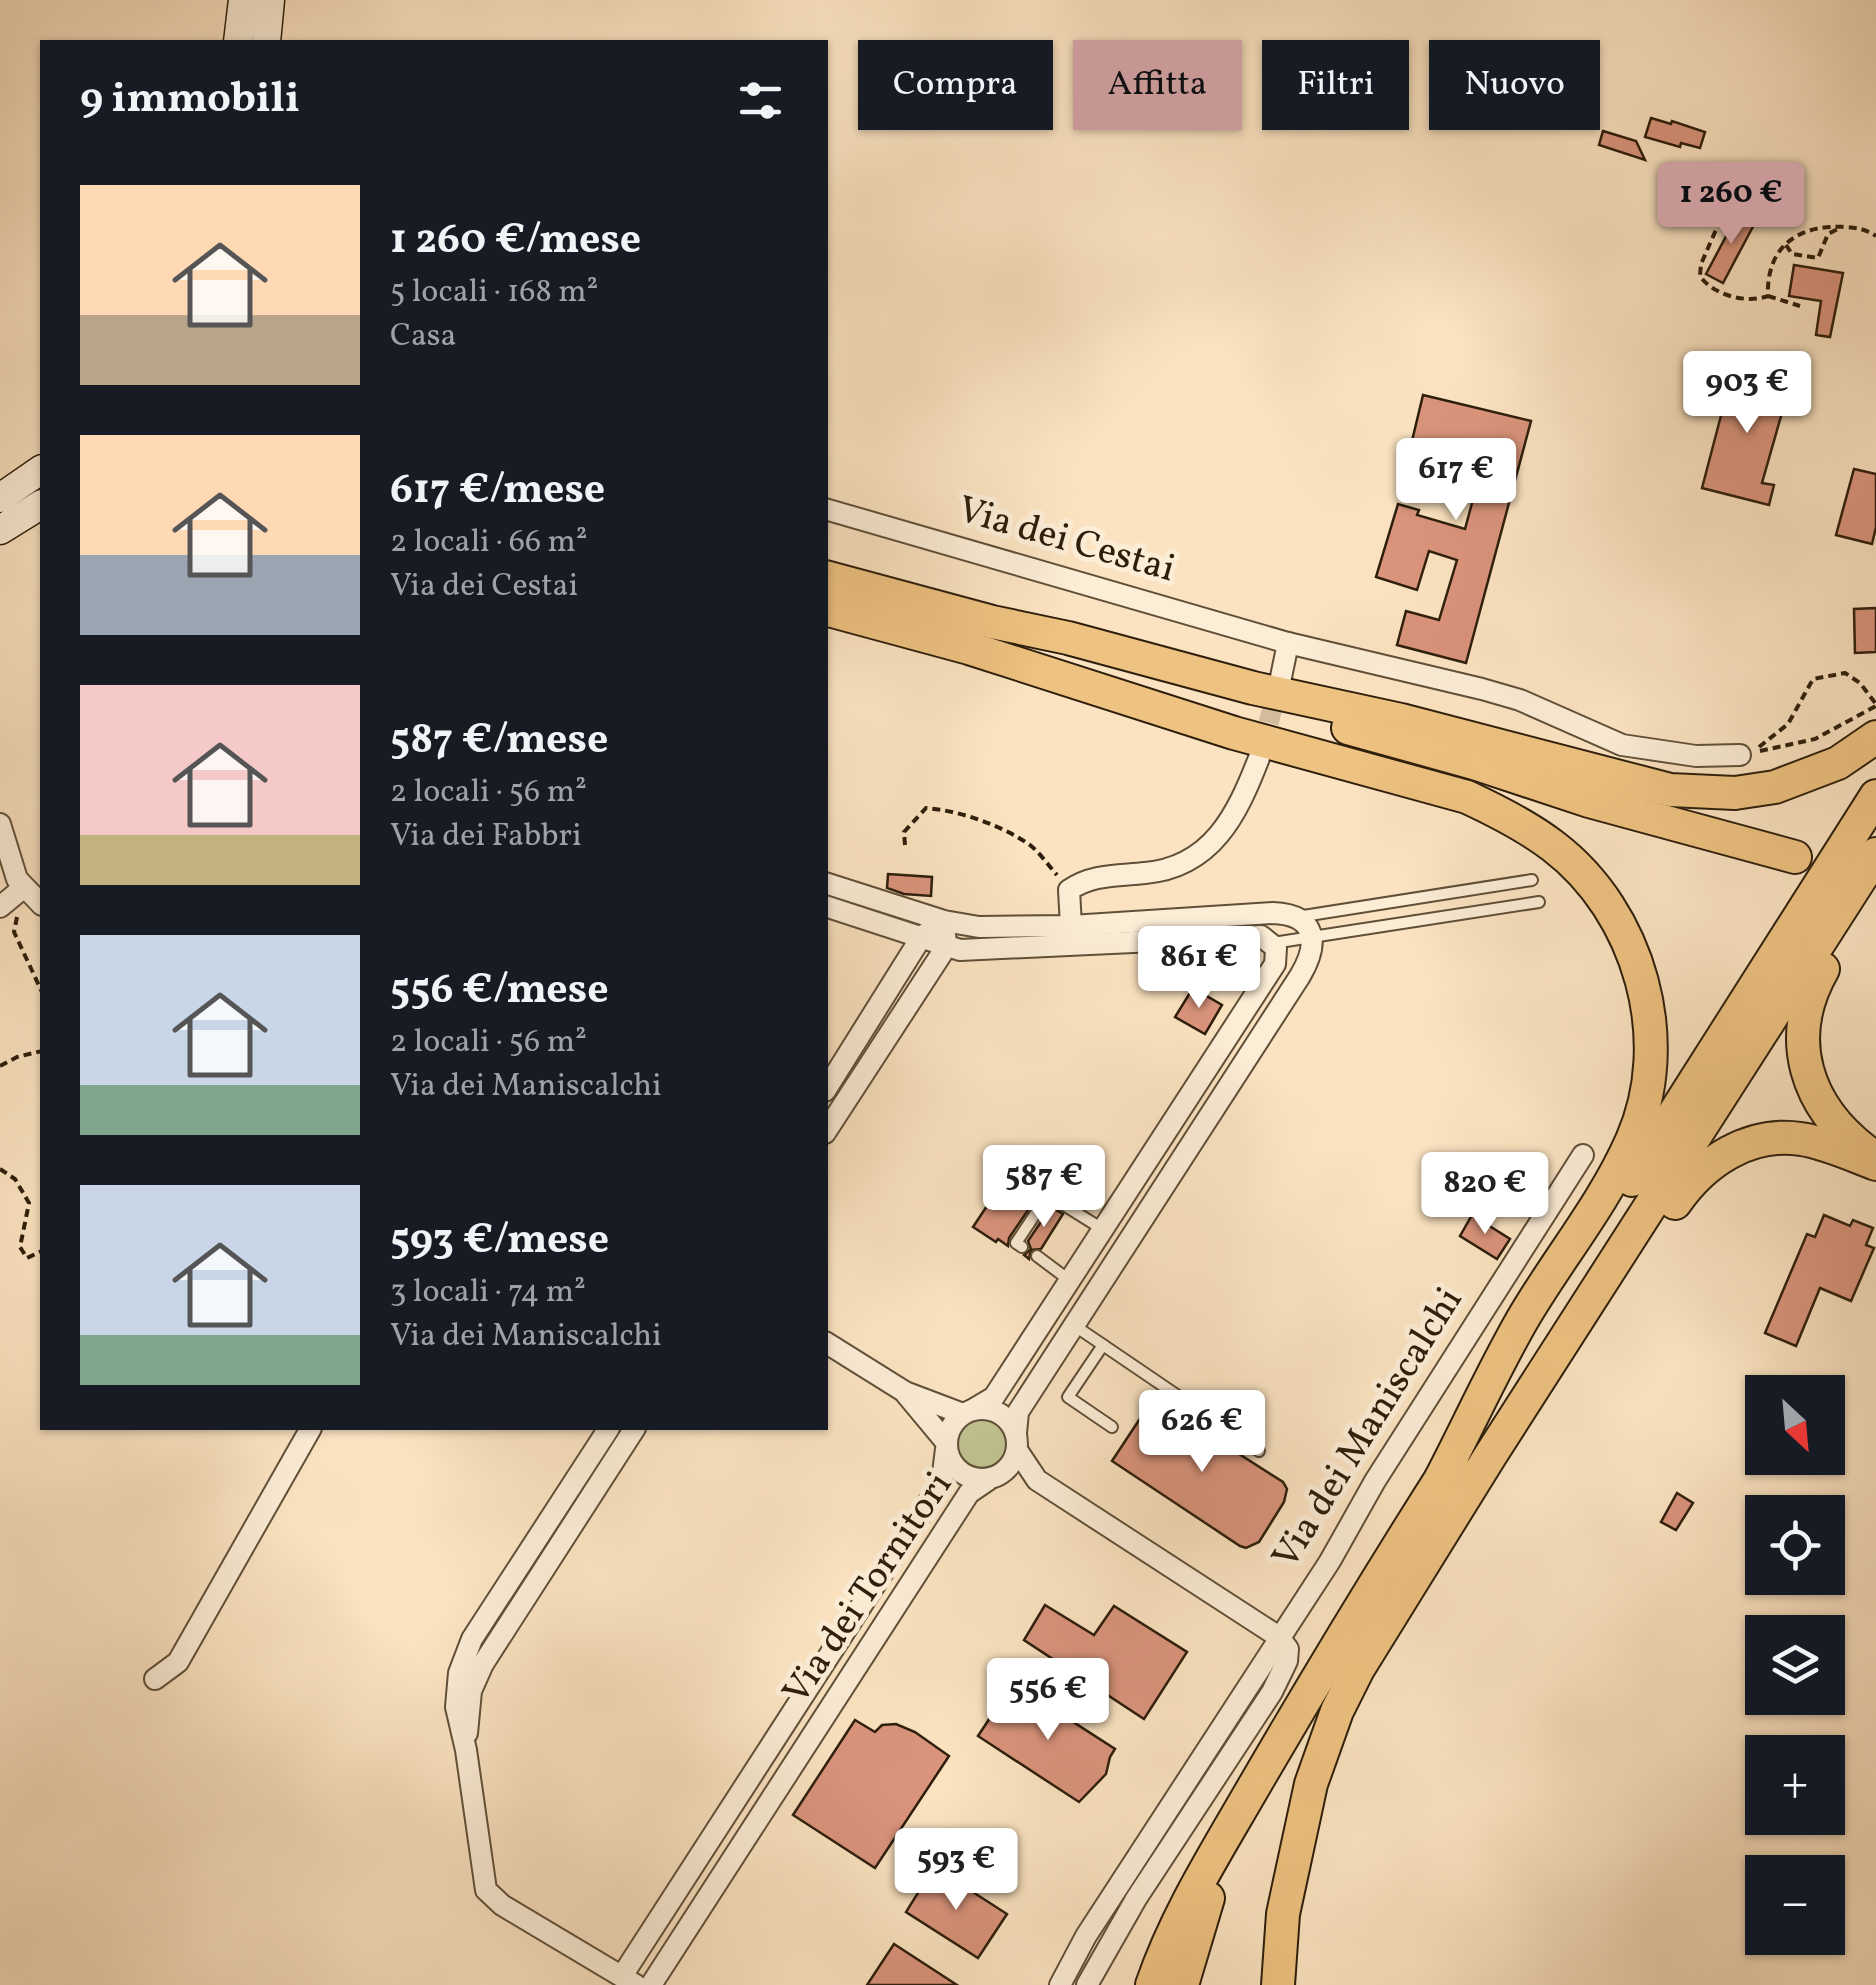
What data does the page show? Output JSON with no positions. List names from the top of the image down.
{
  "streets": {
    "street": ["Via dei Cestai", "Via dei Maniscalchi", "Via dei Tornitori"]
  },
  "north": "bottom right",
  "page": {
    "chip": [
      "Compra",
      "Affitta",
      "Filtri",
      "Nuovo"
    ],
    "heading": "9 immobili",
    "list": [
      {
        "name": "1 260 €/mese",
        "note": "5 locali · 168 m² · Casa"
      },
      {
        "name": "617 €/mese",
        "note": "2 locali · 66 m² · Via dei Cestai"
      },
      {
        "name": "587 €/mese",
        "note": "2 locali · 56 m² · Via dei Fabbri"
      },
      {
        "name": "556 €/mese",
        "note": "2 locali · 56 m² · Via dei Maniscalchi"
      },
      {
        "name": "593 €/mese",
        "note": "3 locali · 74 m² · Via dei Maniscalchi"
      }
    ],
    "price": [
      "1 260 €",
      "903 €",
      "617 €",
      "861 €",
      "587 €",
      "820 €",
      "626 €",
      "556 €",
      "593 €"
    ],
    "map_buttons": ["+", "−"]
  }
}
